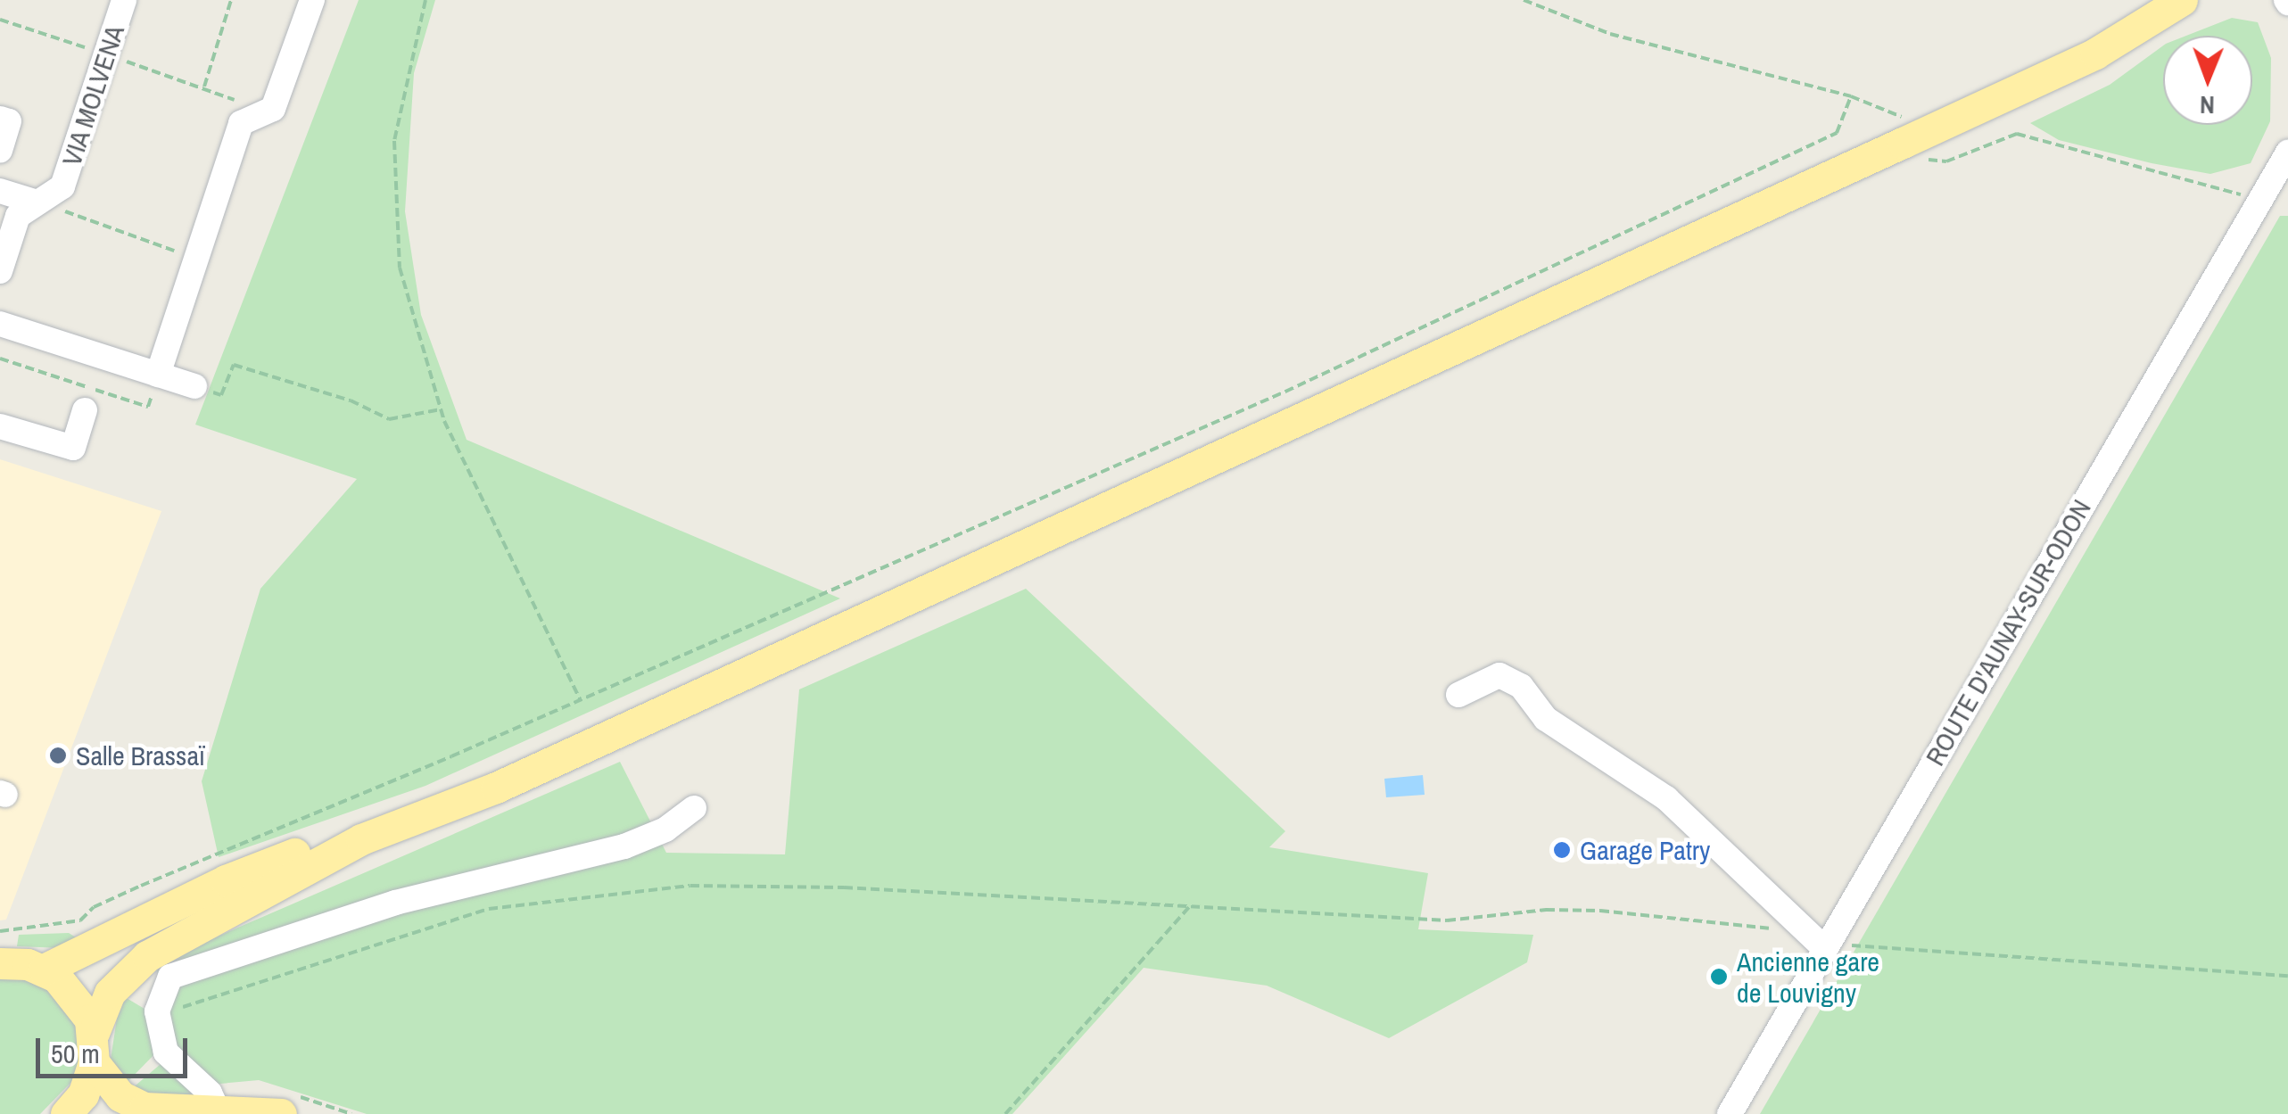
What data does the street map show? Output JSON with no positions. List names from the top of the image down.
{
  "streets": {
    "street": ["VIA MOLVENA", "ROUTE D'AUNAY-SUR-ODON"]
  },
  "places": ["Salle Brassaï", "Garage Patry", "Ancienne gare de Louvigny"],
  "scale_bar": "50 m",
  "north": "bottom"
}
